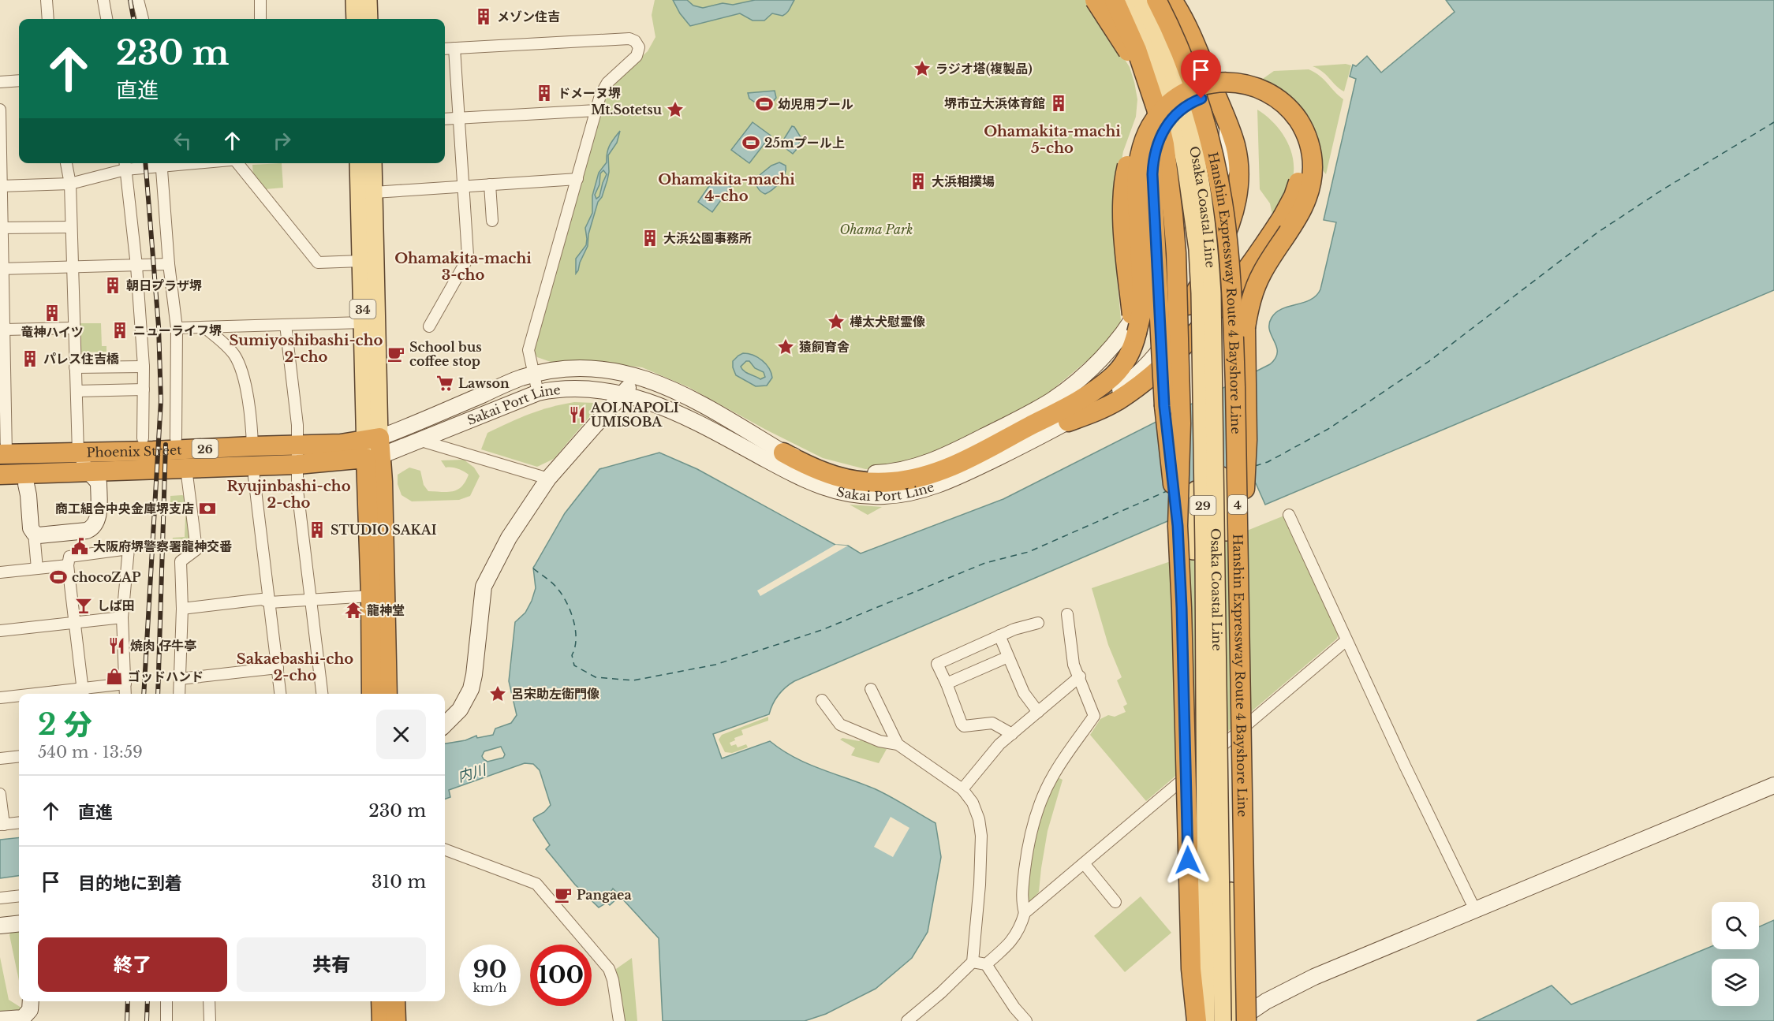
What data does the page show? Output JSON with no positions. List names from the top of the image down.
{
  "streets": {
    "highway": [
      "Hanshin Expressway Route 4 Bayshore Line",
      "26",
      "Phoenix Street",
      "4"
    ],
    "main road": [
      "Osaka Coastal Line",
      "34",
      "Sakai Port Line",
      "29"
    ]
  },
  "crossings": [
    ["34", "Sakai Port Line"],
    ["34", "Phoenix Street"],
    ["Sakai Port Line", "Phoenix Street"],
    ["26", "Phoenix Street"]
  ],
  "districts": [
    "Ohamakita-machi 5-cho",
    "Ohamakita-machi 4-cho",
    "Ohamakita-machi 3-cho",
    "Sumiyoshibashi-cho 2-cho",
    "Ryujinbashi-cho 2-cho",
    "Sakaebashi-cho 2-cho"
  ],
  "water": ["内川"],
  "parks": ["Ohama Park"],
  "places": {
    "building": [
      "メゾン住吉",
      "ドメーヌ堺",
      "堺市立大浜体育館",
      "大浜相撲場",
      "大浜公園事務所",
      "朝日プラザ堺",
      "竜神ハイツ",
      "ニューライフ堺",
      "パレス住吉橋",
      "STUDIO SAKAI"
    ],
    "place": [
      "ラジオ塔(複製品)",
      "Mt.Sotetsu",
      "樺太犬慰霊像",
      "猿飼育舎",
      "呂宋助左衛門像"
    ],
    "sports": ["幼児用プール", "25mプール上", "chocoZAP"],
    "cafe": ["School bus coffee stop", "Pangaea"],
    "supermarket": ["Lawson"],
    "restaurant": ["AOI NAPOLI UMISOBA", "焼肉 仔牛亭"],
    "bank": ["商工組合中央金庫堺支店"],
    "public building": ["大阪府堺警察署龍神交番"],
    "bar": ["しば田"],
    "temple": ["龍神堂"],
    "shop": ["ゴッドハンド"]
  },
  "page": {
    "turn": ["230 m", "直進"],
    "heading": ["2 分", "540 m · 13:59"],
    "list": [
      {
        "name": "直進",
        "value": "230 m"
      },
      {
        "name": "目的地に到着",
        "value": "310 m"
      }
    ],
    "buttons": ["終了", "共有"],
    "speed": "90 km/h",
    "limit": "100"
  }
}
